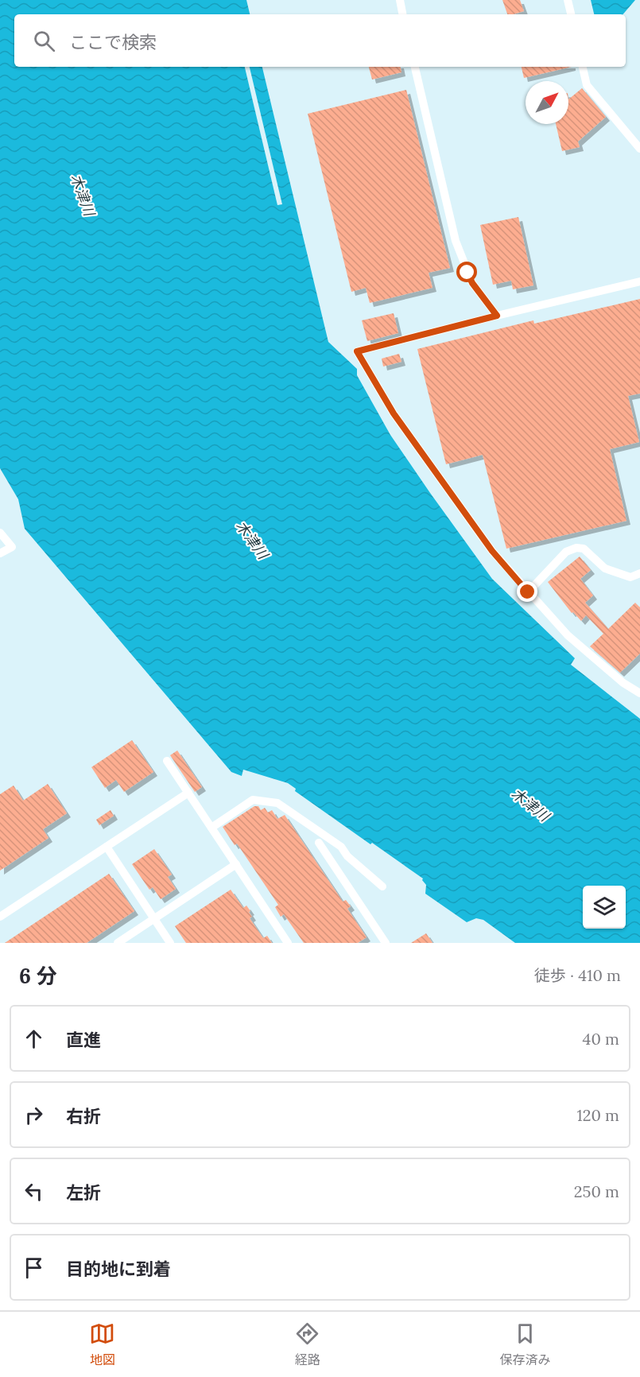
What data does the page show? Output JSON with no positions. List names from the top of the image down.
{
  "water": ["木津川"],
  "north": "top right",
  "page": {
    "search": "ここで検索",
    "heading": ["6 分", "徒歩 · 410 m"],
    "list": [
      ["直進", "40 m"],
      ["右折", "120 m"],
      ["左折", "250 m"],
      "目的地に到着"
    ],
    "nav": ["地図", "経路", "保存済み"]
  }
}
